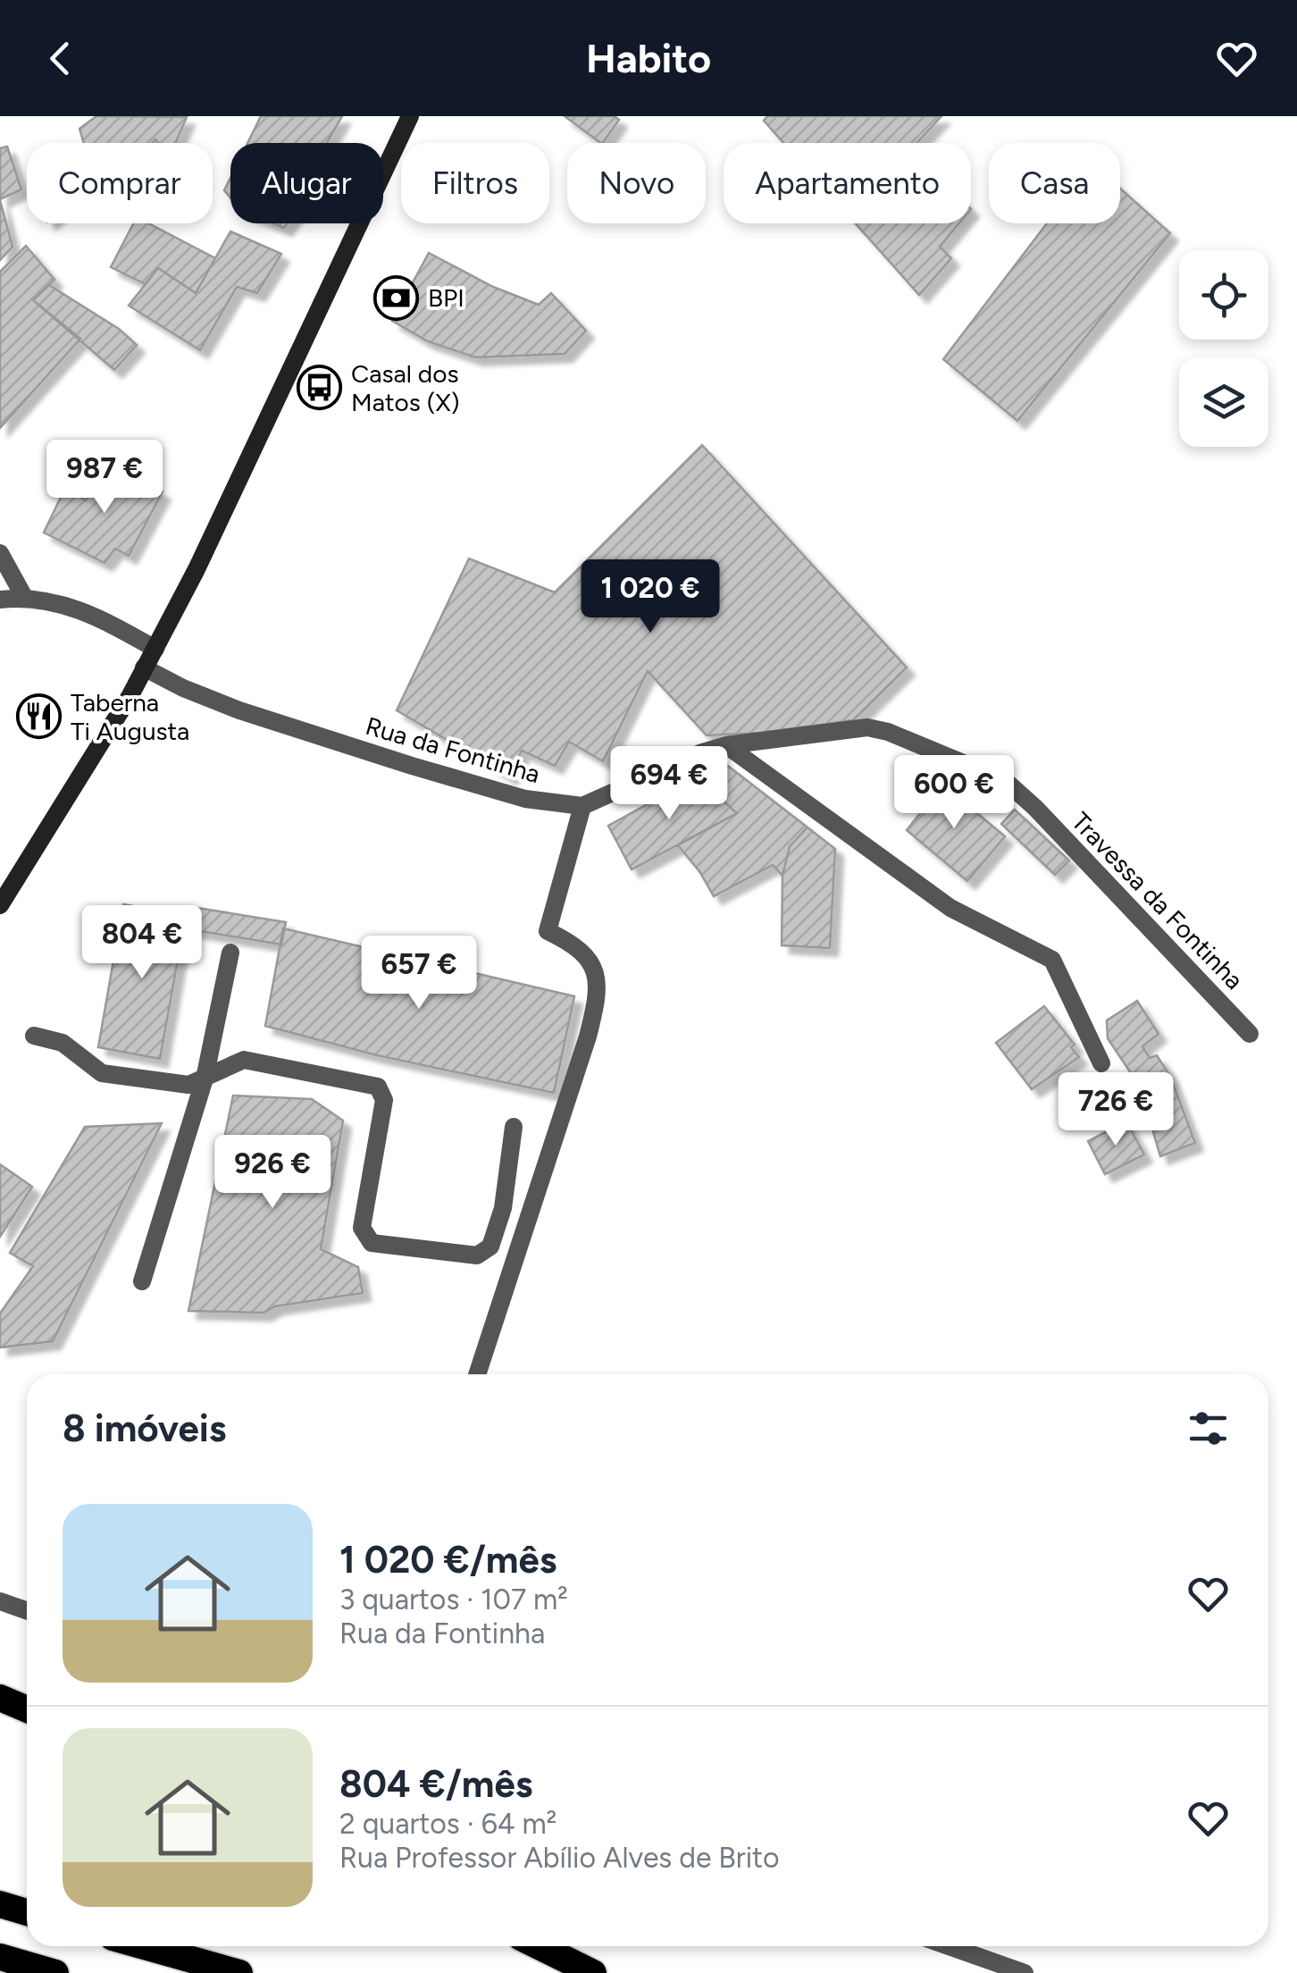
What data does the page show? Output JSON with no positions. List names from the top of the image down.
{
  "streets": {
    "street": ["Rua da Fontinha", "Travessa da Fontinha"]
  },
  "places": {
    "bank": ["BPI"],
    "bus stop": ["Casal dos Matos (X)"],
    "restaurant": ["Taberna Ti Augusta"]
  },
  "page": {
    "header": "Habito",
    "chip": [
      "Comprar",
      "Alugar",
      "Filtros",
      "Novo",
      "Apartamento",
      "Casa"
    ],
    "price": [
      "987 €",
      "1 020 €",
      "694 €",
      "600 €",
      "804 €",
      "657 €",
      "726 €",
      "926 €"
    ],
    "heading": "8 imóveis",
    "list": [
      {
        "name": "1 020 €/mês",
        "note": "3 quartos · 107 m² · Rua da Fontinha"
      },
      {
        "name": "804 €/mês",
        "note": "2 quartos · 64 m² · Rua Professor Abílio Alves de Brito"
      }
    ]
  }
}
